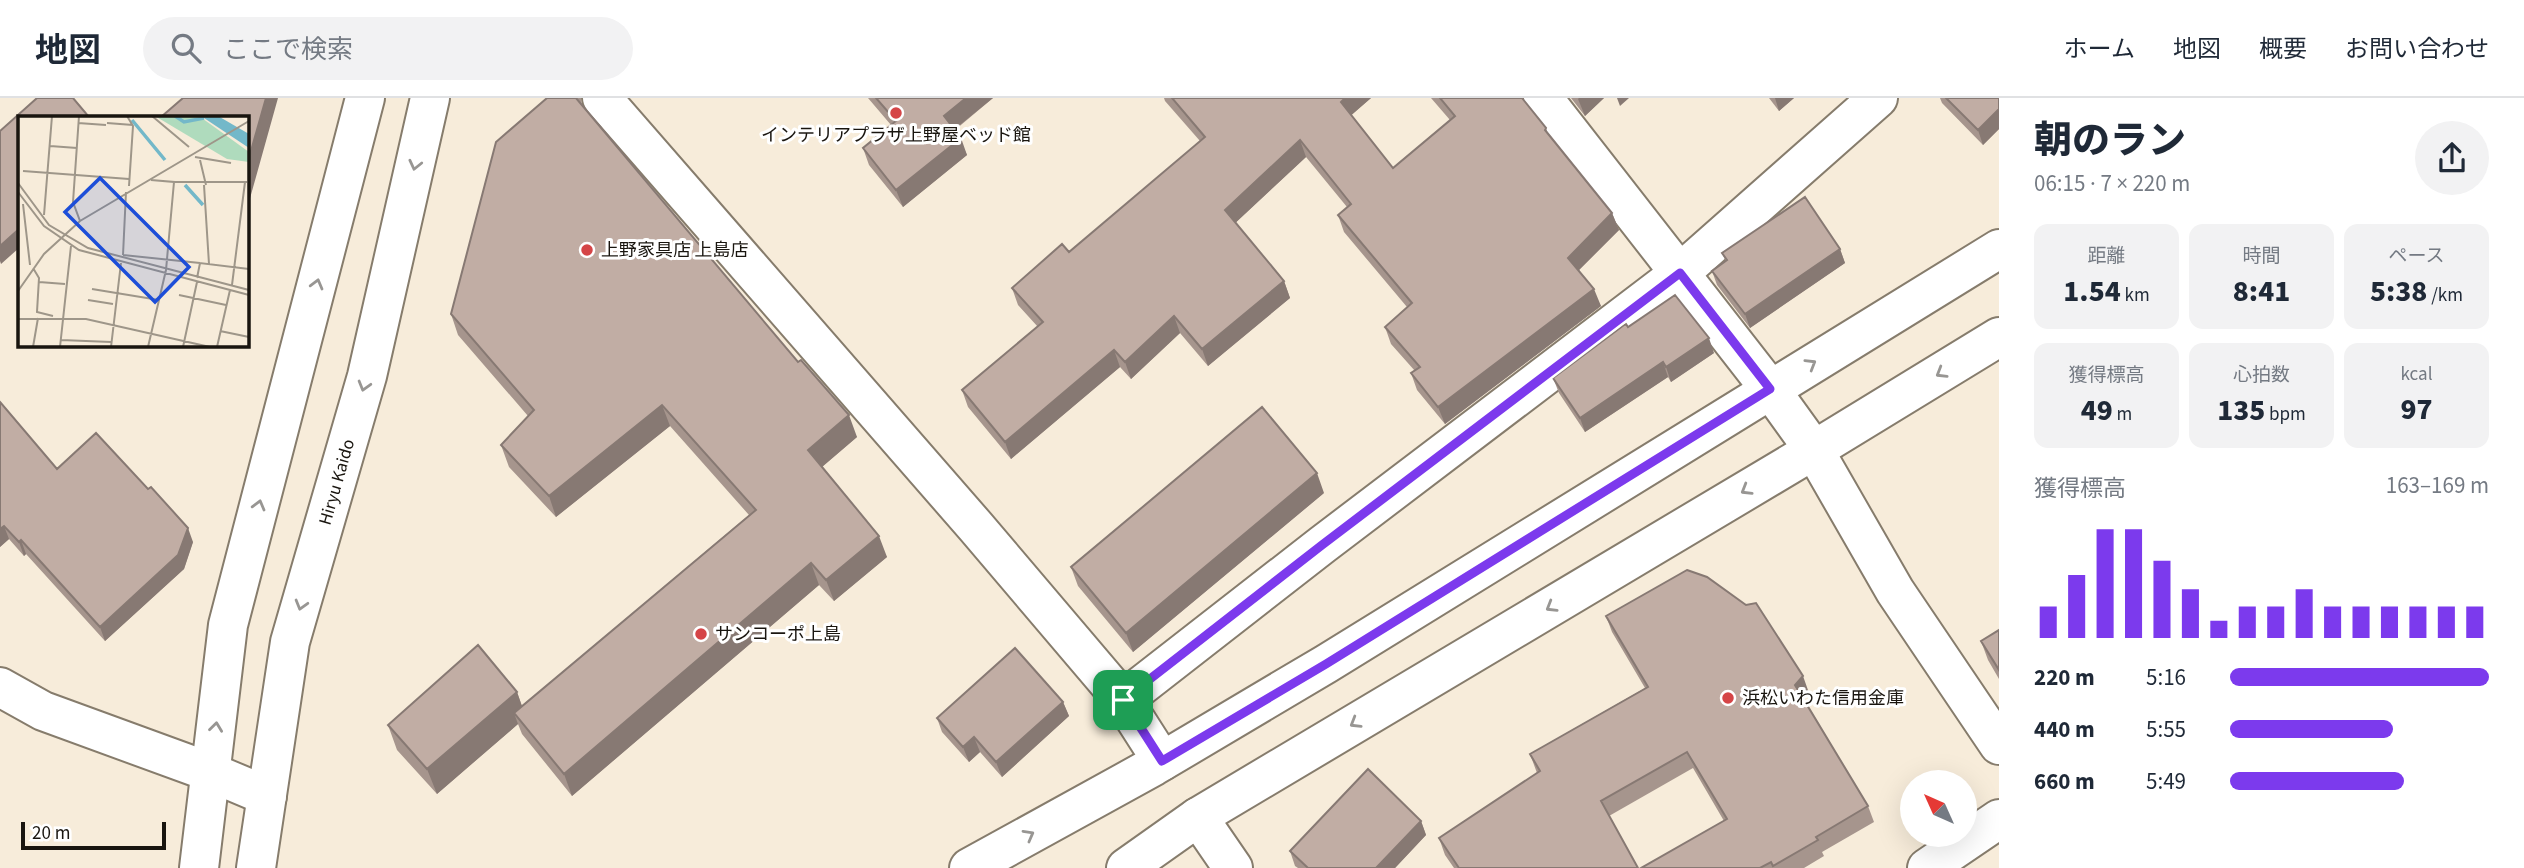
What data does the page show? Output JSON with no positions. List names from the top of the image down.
{
  "streets": {
    "main road": ["Hiryu Kaido"]
  },
  "places": [
    "インテリアプラザ上野屋ベッド館",
    "上野家具店 上島店",
    "サンコーポ上島",
    "浜松いわた信用金庫"
  ],
  "scale_bar": "20 m",
  "north": "top left",
  "page": {
    "header": "地図",
    "search": "ここで検索",
    "nav": [
      "ホーム",
      "地図",
      "概要",
      "お問い合わせ"
    ],
    "heading": ["朝のラン", "06:15 · 7 × 220 m"],
    "stats": [
      ["距離", "1.54 km"],
      ["時間", "8:41"],
      ["ペース", "5:38 /km"],
      ["獲得標高", "49 m"],
      ["心拍数", "135 bpm"],
      ["kcal", "97"]
    ],
    "chart": ["獲得標高", "163–169 m"],
    "list": [
      {
        "name": "220 m",
        "note": "5:16"
      },
      {
        "name": "440 m",
        "note": "5:55"
      },
      {
        "name": "660 m",
        "note": "5:49"
      }
    ],
    "scale": "20 m"
  }
}
